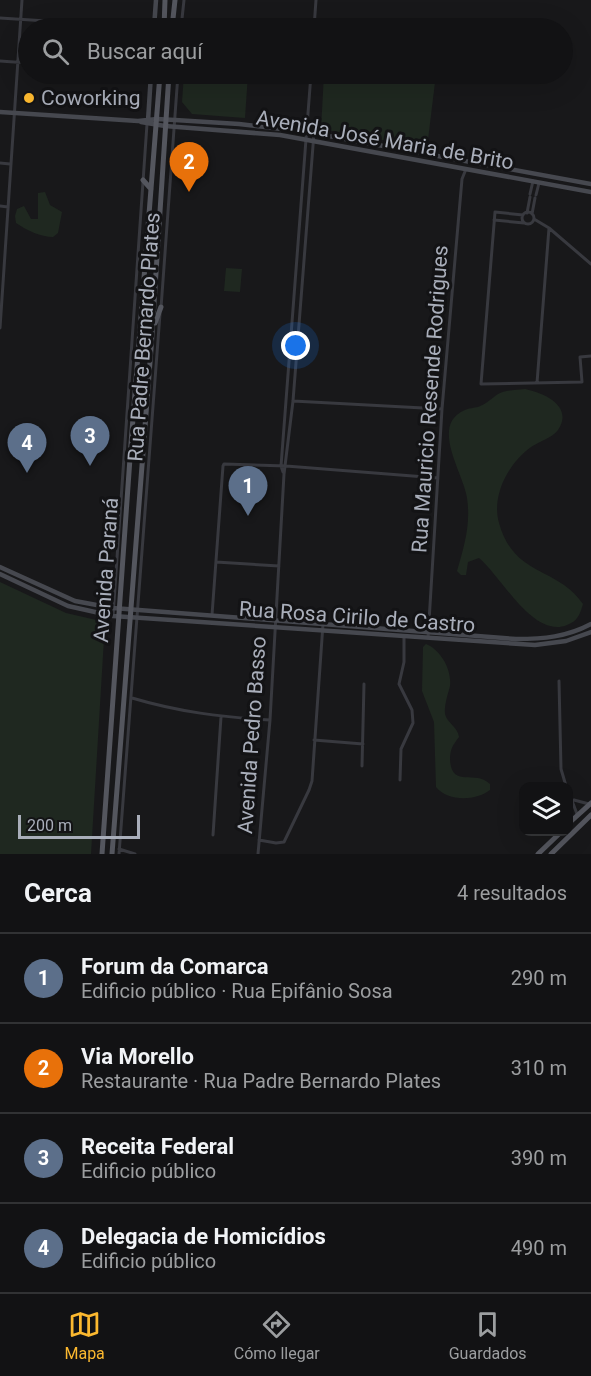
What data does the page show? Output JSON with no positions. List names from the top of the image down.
{
  "streets": {
    "main road": ["Avenida José Maria de Brito", "Avenida Paraná", "Rua Rosa Cirilo de Castro"],
    "street": ["Rua Padre Bernardo Plates", "Rua Mauricio Resende Rodrigues", "Avenida Pedro Basso"]
  },
  "crossings": [
    ["Avenida José Maria de Brito", "Rua Padre Bernardo Plates"],
    ["Avenida José Maria de Brito", "Rua Mauricio Resende Rodrigues"],
    ["Avenida José Maria de Brito", "Avenida Paraná"],
    ["Avenida José Maria de Brito", "Avenida Pedro Basso"],
    ["Rua Padre Bernardo Plates", "Rua Rosa Cirilo de Castro"],
    ["Rua Mauricio Resende Rodrigues", "Rua Rosa Cirilo de Castro"],
    ["Avenida Paraná", "Rua Rosa Cirilo de Castro"],
    ["Rua Rosa Cirilo de Castro", "Avenida Pedro Basso"]
  ],
  "places": ["Coworking"],
  "scale_bar": "200 m",
  "page": {
    "search": "Buscar aquí",
    "pins": [
      "2",
      "3",
      "4",
      "1"
    ],
    "scale": "200 m",
    "heading": ["Cerca", "4 resultados"],
    "list": [
      {
        "mark": "1",
        "name": "Forum da Comarca",
        "note": "Edificio público · Rua Epifânio Sosa",
        "value": "290 m"
      },
      {
        "mark": "2",
        "name": "Via Morello",
        "note": "Restaurante · Rua Padre Bernardo Plates",
        "value": "310 m"
      },
      {
        "mark": "3",
        "name": "Receita Federal",
        "note": "Edificio público",
        "value": "390 m"
      },
      {
        "mark": "4",
        "name": "Delegacia de Homicídios",
        "note": "Edificio público",
        "value": "490 m"
      }
    ],
    "nav": ["Mapa", "Cómo llegar", "Guardados"]
  }
}
